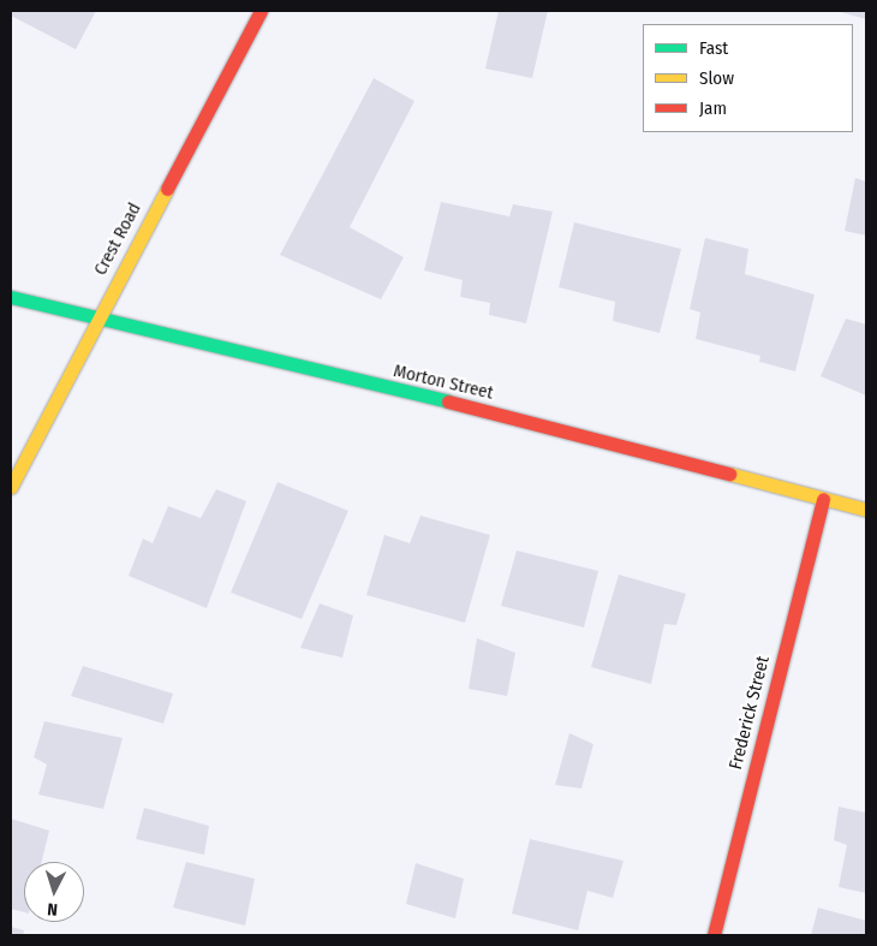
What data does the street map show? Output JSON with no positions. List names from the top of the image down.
{
  "streets": {
    "street": ["Crest Road", "Morton Street", "Frederick Street"]
  },
  "crossings": [
    ["Crest Road", "Morton Street"],
    ["Morton Street", "Frederick Street"]
  ],
  "legend": ["Fast", "Slow", "Jam"],
  "north": "bottom"
}
